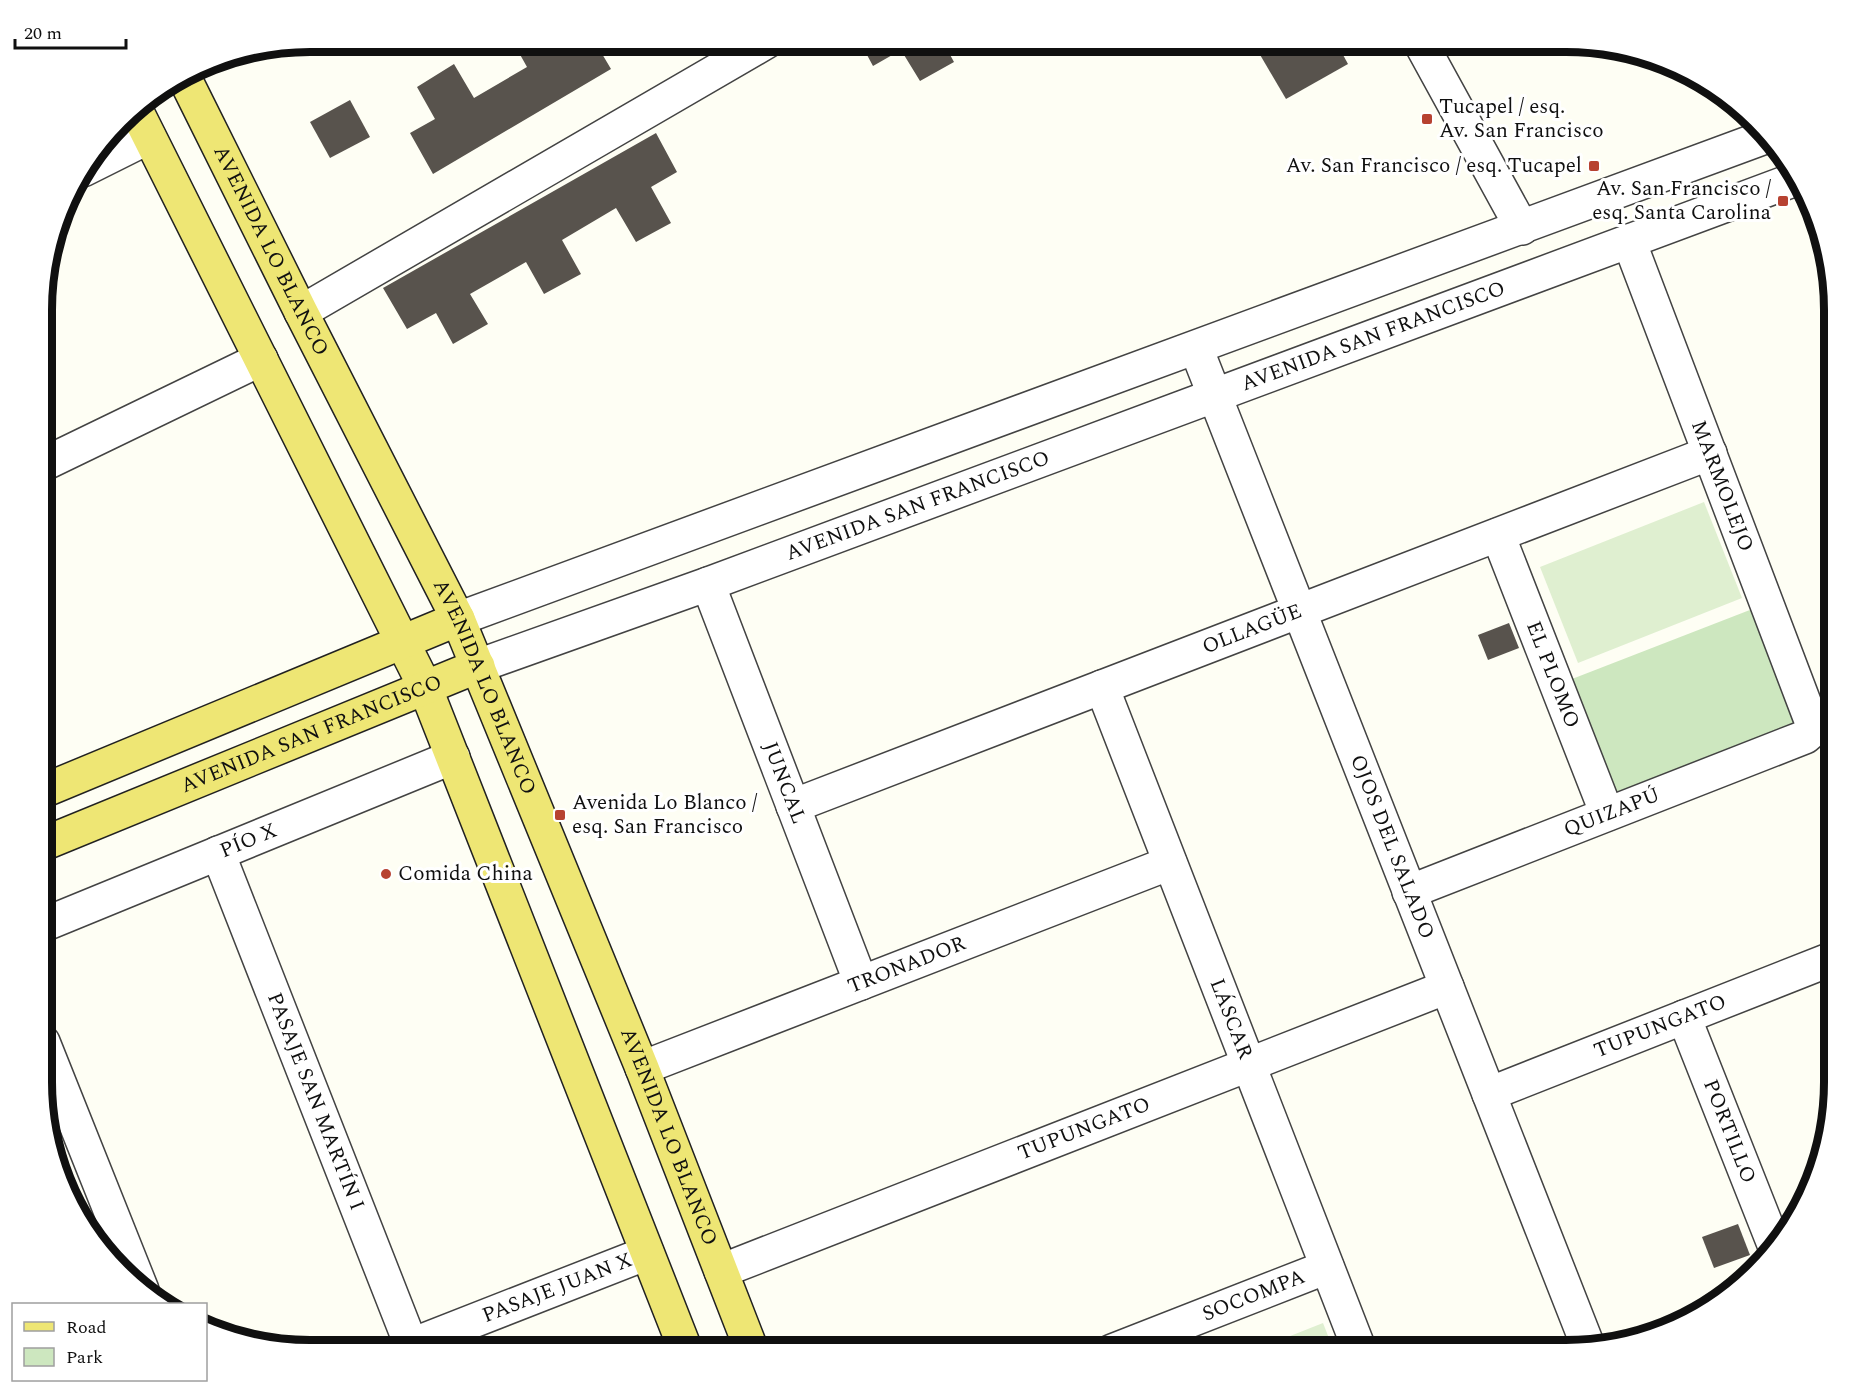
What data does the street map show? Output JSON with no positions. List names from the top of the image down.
{
  "streets": {
    "main road": ["AVENIDA LO BLANCO", "AVENIDA SAN FRANCISCO"],
    "street": [
      "MARMOLEJO",
      "OLLAGÜE",
      "EL PLOMO",
      "JUNCAL",
      "QUIZAPÚ",
      "PÍO X",
      "OJOS DEL SALADO",
      "TRONADOR",
      "LÁSCAR",
      "TUPUNGATO",
      "PASAJE SAN MARTÍN I",
      "PORTILLO",
      "PASAJE JUAN X",
      "SOCOMPA"
    ]
  },
  "crossings": [
    ["AVENIDA LO BLANCO", "AVENIDA SAN FRANCISCO"],
    ["AVENIDA LO BLANCO", "TRONADOR"],
    ["AVENIDA LO BLANCO", "TUPUNGATO"],
    ["AVENIDA SAN FRANCISCO", "MARMOLEJO"],
    ["AVENIDA SAN FRANCISCO", "JUNCAL"],
    ["AVENIDA SAN FRANCISCO", "OJOS DEL SALADO"],
    ["MARMOLEJO", "OLLAGÜE"],
    ["MARMOLEJO", "QUIZAPÚ"],
    ["OLLAGÜE", "EL PLOMO"],
    ["OLLAGÜE", "JUNCAL"],
    ["OLLAGÜE", "OJOS DEL SALADO"],
    ["OLLAGÜE", "LÁSCAR"],
    ["EL PLOMO", "QUIZAPÚ"],
    ["JUNCAL", "TRONADOR"],
    ["QUIZAPÚ", "OJOS DEL SALADO"],
    ["PÍO X", "PASAJE SAN MARTÍN I"],
    ["OJOS DEL SALADO", "TUPUNGATO"],
    ["TRONADOR", "LÁSCAR"],
    ["LÁSCAR", "TUPUNGATO"],
    ["LÁSCAR", "SOCOMPA"],
    ["TUPUNGATO", "PORTILLO"]
  ],
  "places": {
    "transit": [
      "Tucapel / esq. Av. San Francisco",
      "Av. San Francisco / esq. Tucapel",
      "Av. San Francisco / esq. Santa Carolina",
      "Avenida Lo Blanco / esq. San Francisco"
    ],
    "other": ["Comida China"]
  },
  "legend": ["Road", "Park"],
  "scale_bar": "20 m"
}
